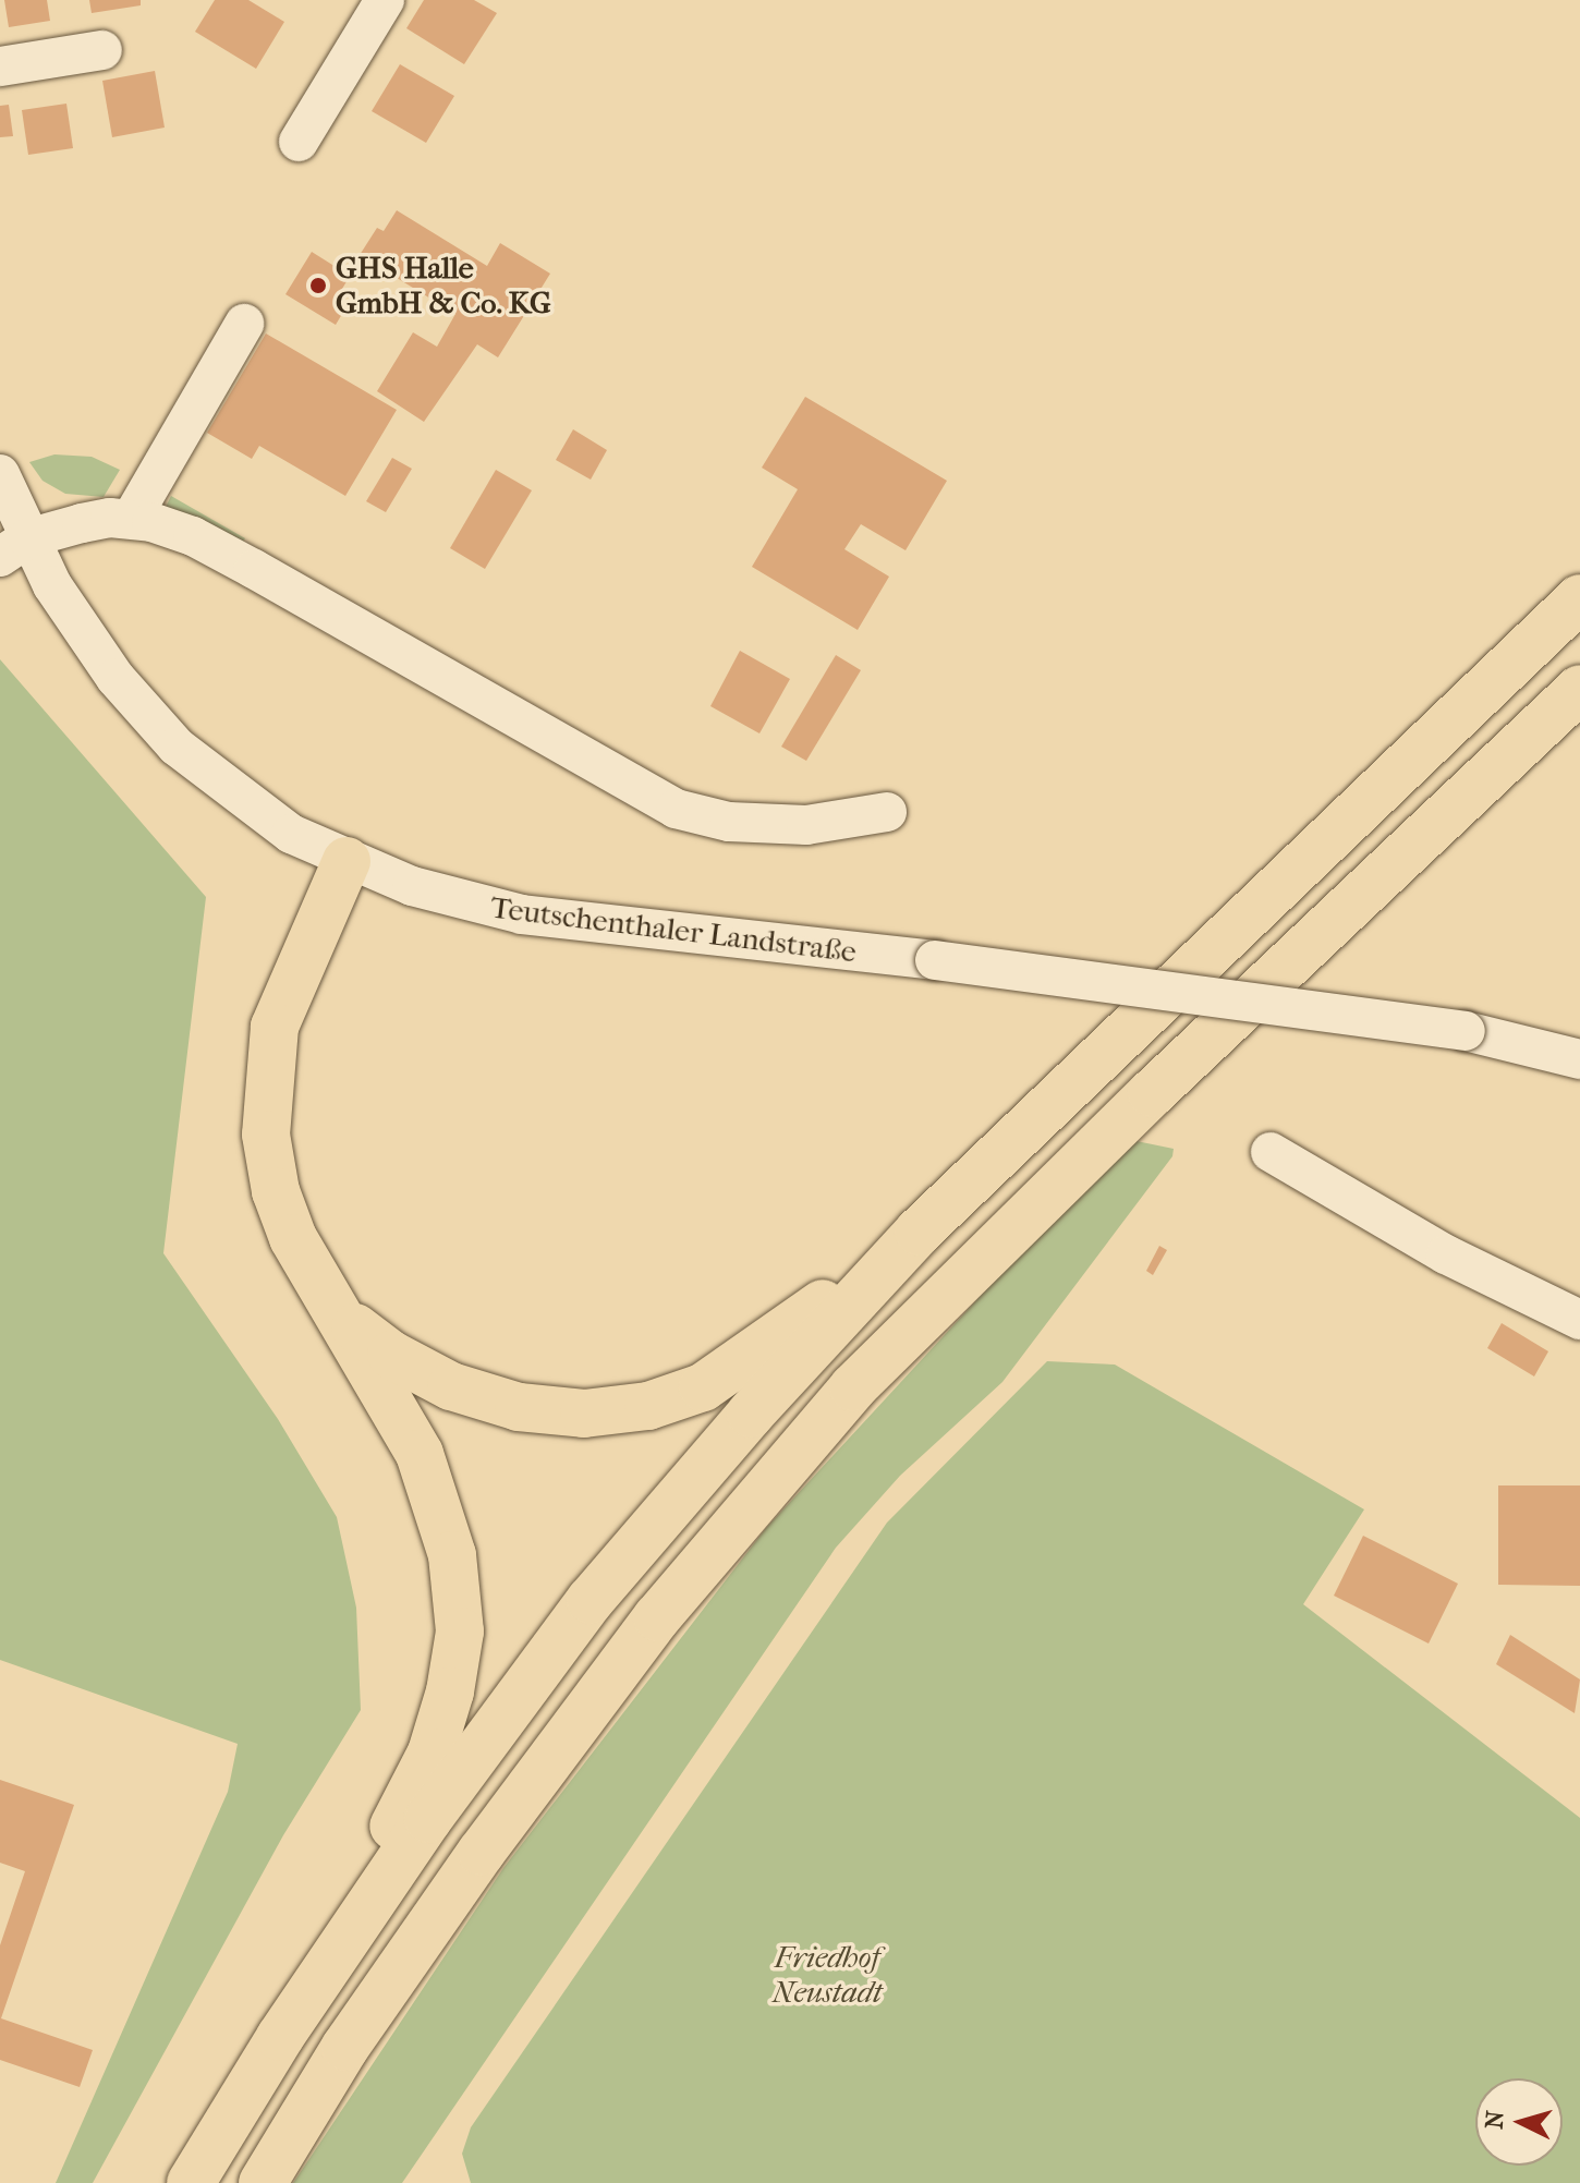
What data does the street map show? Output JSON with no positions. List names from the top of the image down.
{
  "streets": {
    "street": ["Teutschenthaler Landstraße"]
  },
  "parks": ["Friedhof Neustadt"],
  "places": ["GHS Halle GmbH & Co. KG"],
  "north": "left"
}
